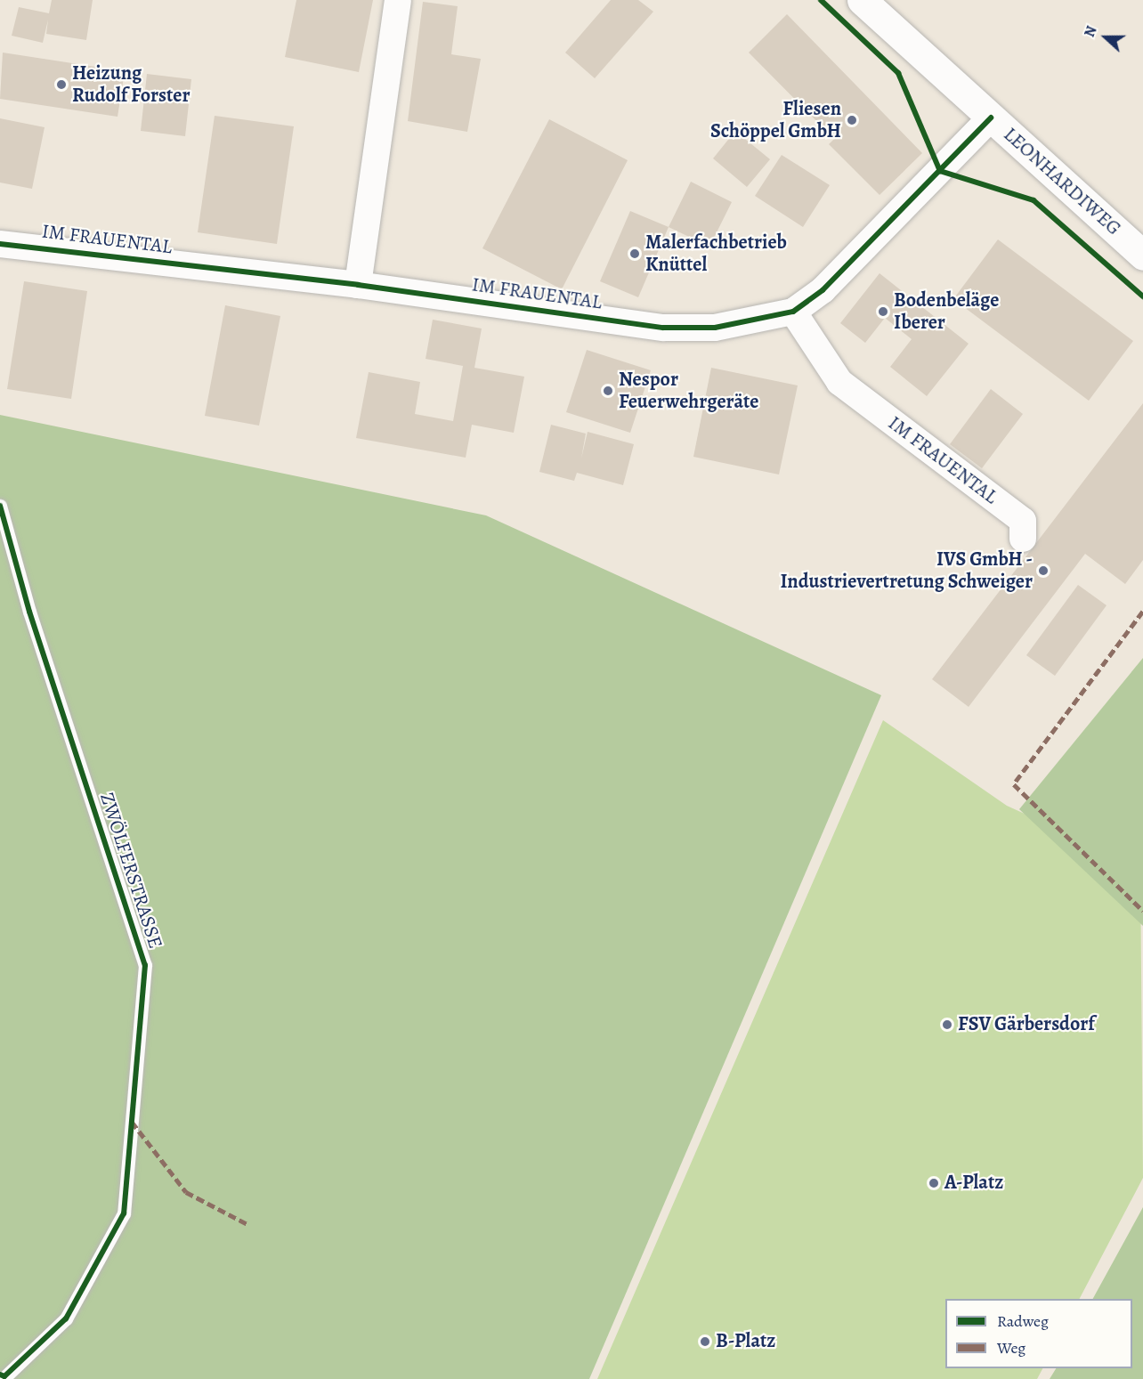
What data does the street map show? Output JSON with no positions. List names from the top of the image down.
{
  "streets": {
    "street": ["LEONHARDIWEG", "IM FRAUENTAL"],
    "lane": ["ZWÖLFERSTRASSE"]
  },
  "crossings": [
    ["LEONHARDIWEG", "IM FRAUENTAL"]
  ],
  "places": [
    "Heizung Rudolf Forster",
    "Fliesen Schöppel GmbH",
    "Malerfachbetrieb Knüttel",
    "Bodenbeläge Iberer",
    "Nespor Feuerwehrgeräte",
    "IVS GmbH - Industrievertretung Schweiger",
    "FSV Gärbersdorf",
    "A-Platz",
    "B-Platz"
  ],
  "legend": ["Radweg", "Weg"],
  "north": "left"
}
